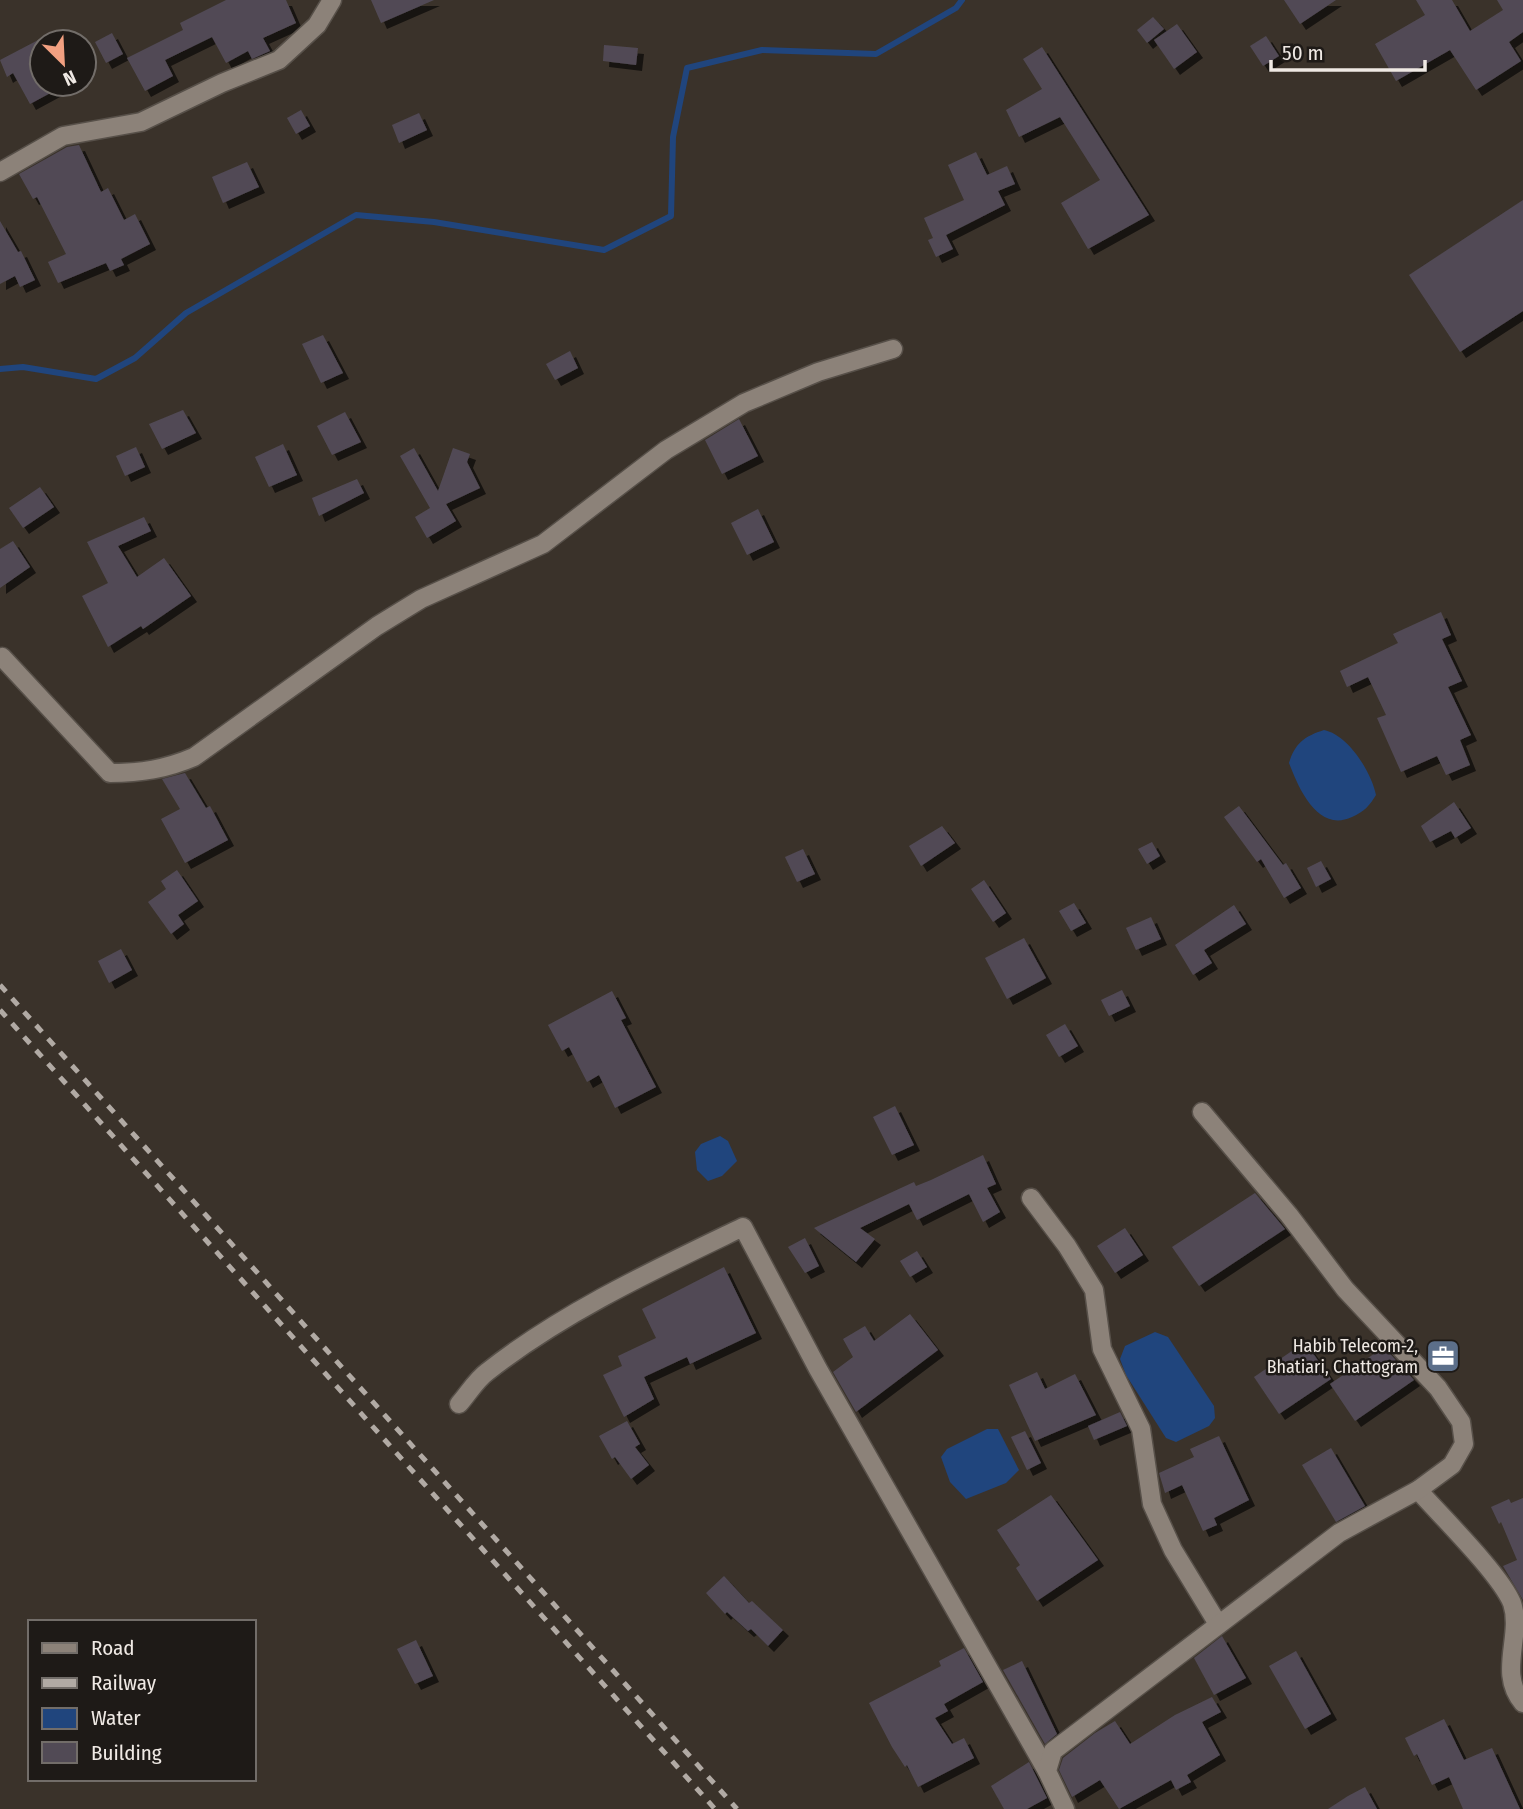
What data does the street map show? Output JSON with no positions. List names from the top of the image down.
{
  "places": {
    "office": ["Habib Telecom-2, Bhatiari, Chattogram"]
  },
  "legend": [
    "Road",
    "Railway",
    "Water",
    "Building"
  ],
  "scale_bar": "50 m",
  "north": "bottom right"
}
